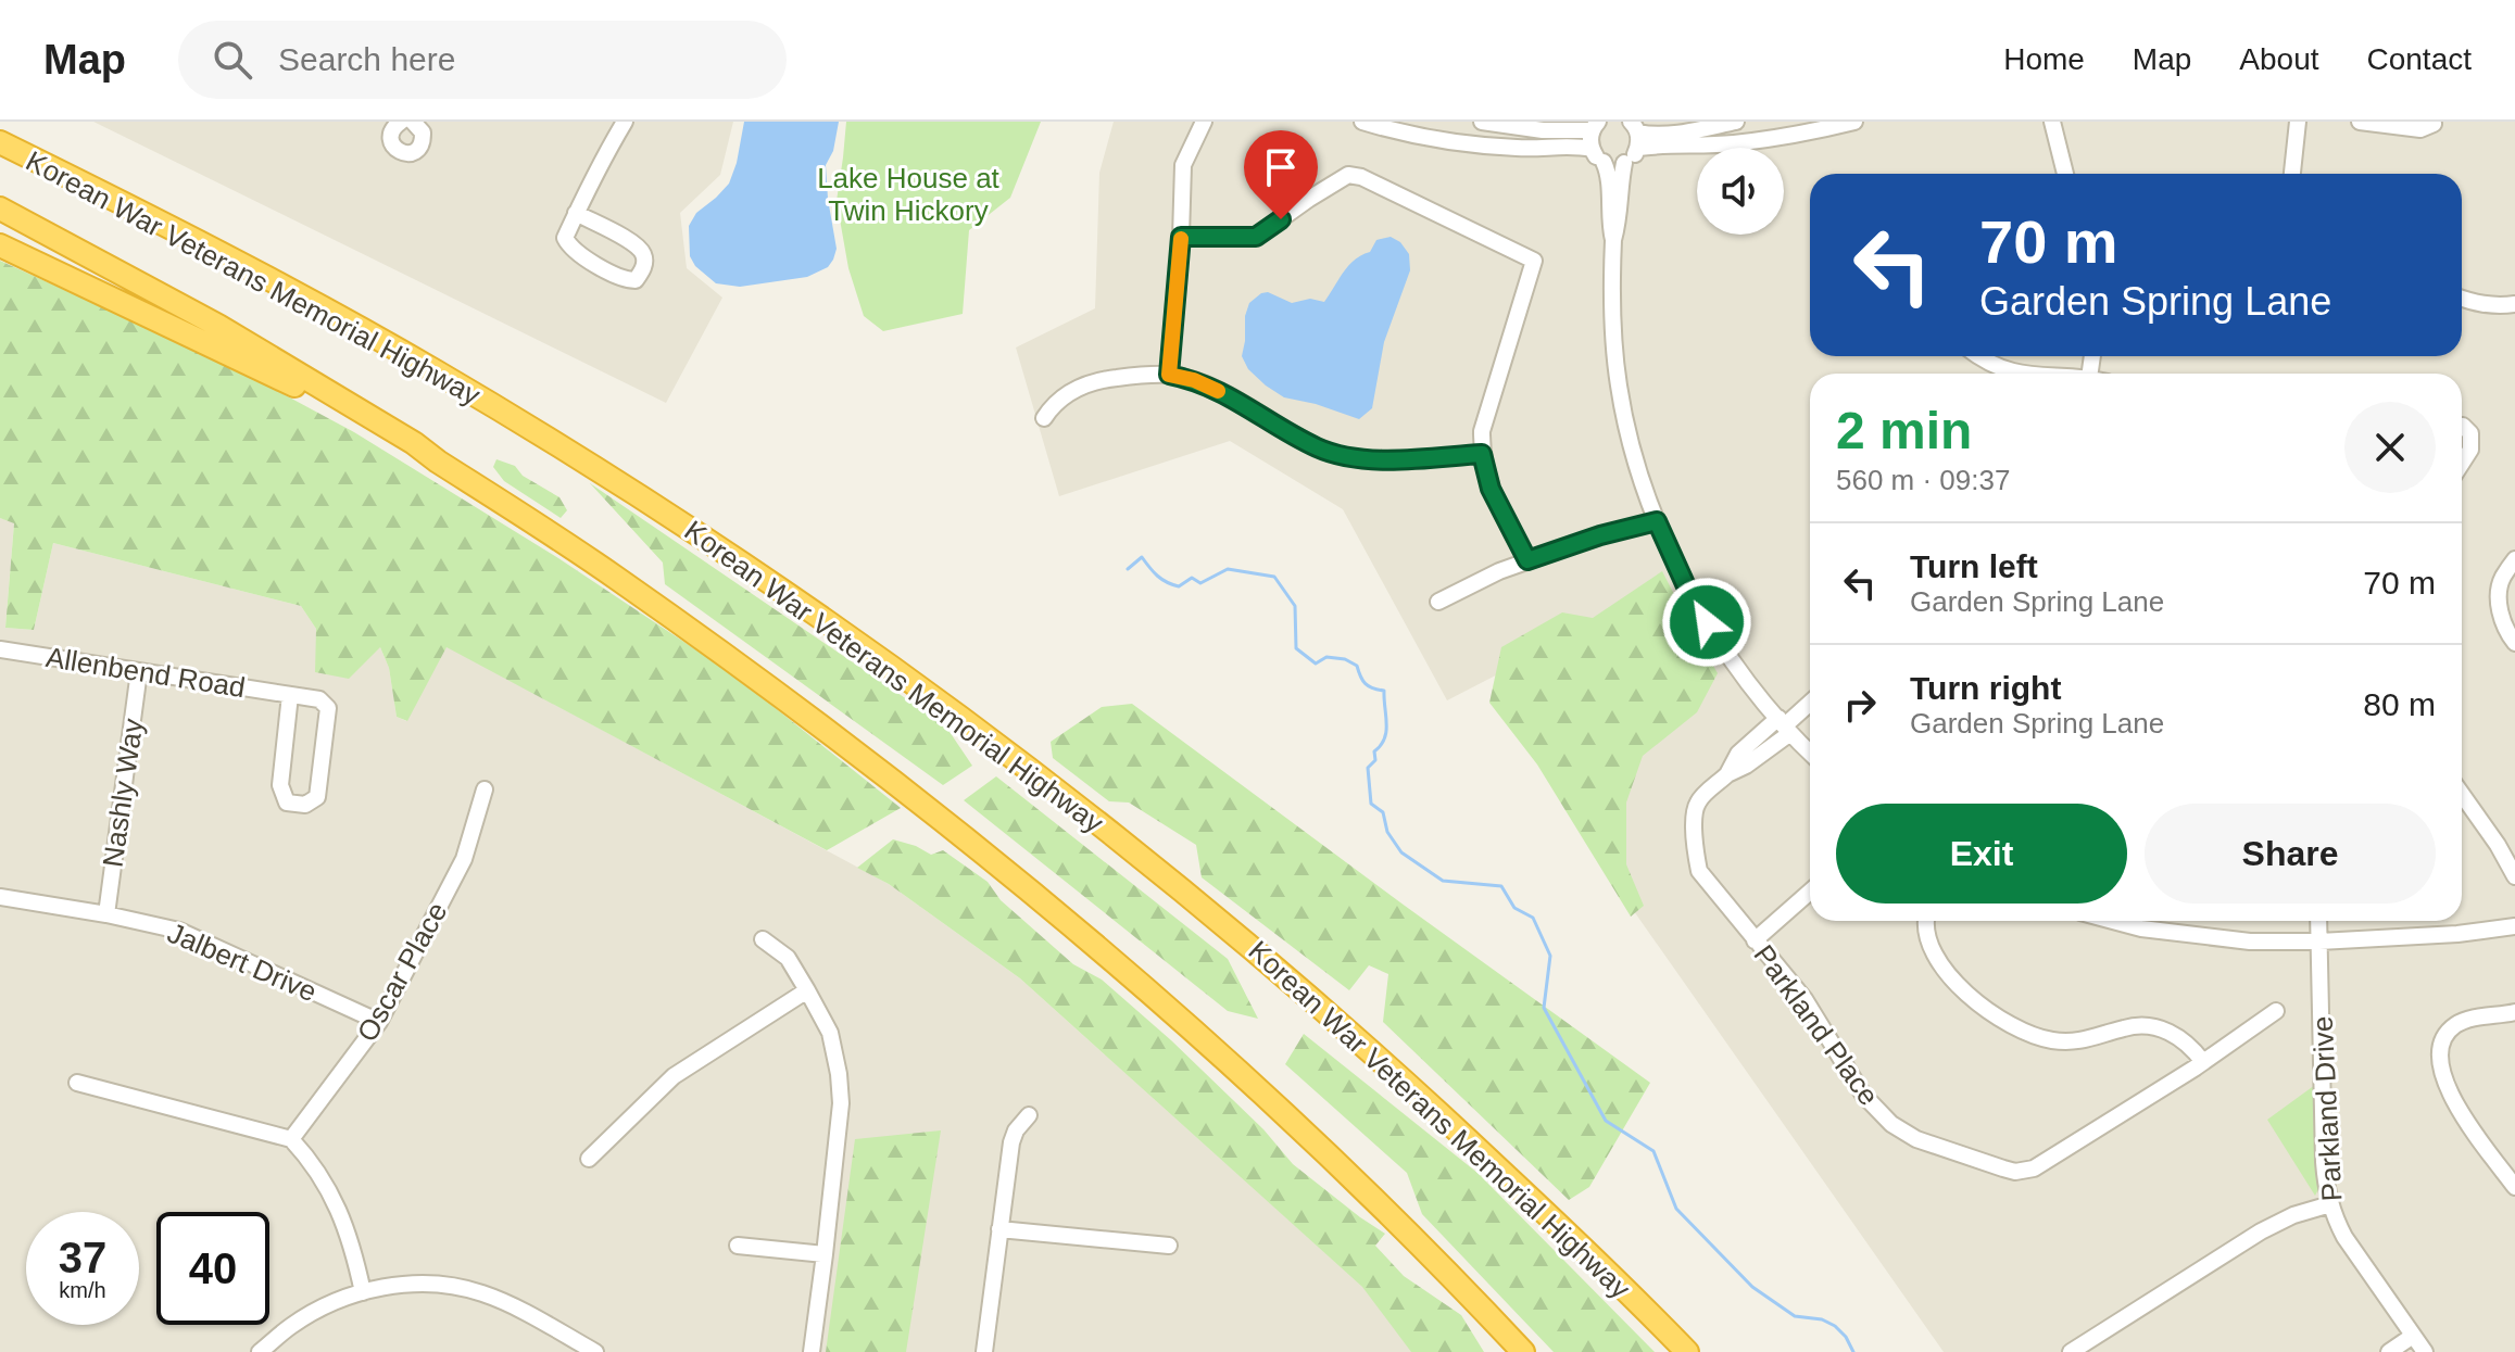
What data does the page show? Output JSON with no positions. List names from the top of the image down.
{
  "streets": {
    "highway": ["Korean War Veterans Memorial Highway"],
    "street": [
      "Allenbend Road",
      "Nashly Way",
      "Jalbert Drive",
      "Oscar Place",
      "Parkland Place",
      "Parkland Drive"
    ]
  },
  "crossings": [
    ["Allenbend Road", "Nashly Way"],
    ["Nashly Way", "Jalbert Drive"],
    ["Jalbert Drive", "Oscar Place"]
  ],
  "parks": ["Lake House at Twin Hickory"],
  "page": {
    "header": "Map",
    "search": "Search here",
    "nav": [
      "Home",
      "Map",
      "About",
      "Contact"
    ],
    "turn": ["70 m", "Garden Spring Lane"],
    "heading": ["2 min", "560 m · 09:37"],
    "list": [
      {
        "name": "Turn left",
        "note": "Garden Spring Lane",
        "value": "70 m"
      },
      {
        "name": "Turn right",
        "note": "Garden Spring Lane",
        "value": "80 m"
      }
    ],
    "buttons": ["Exit", "Share"],
    "speed": "37 km/h",
    "limit": "40"
  }
}
